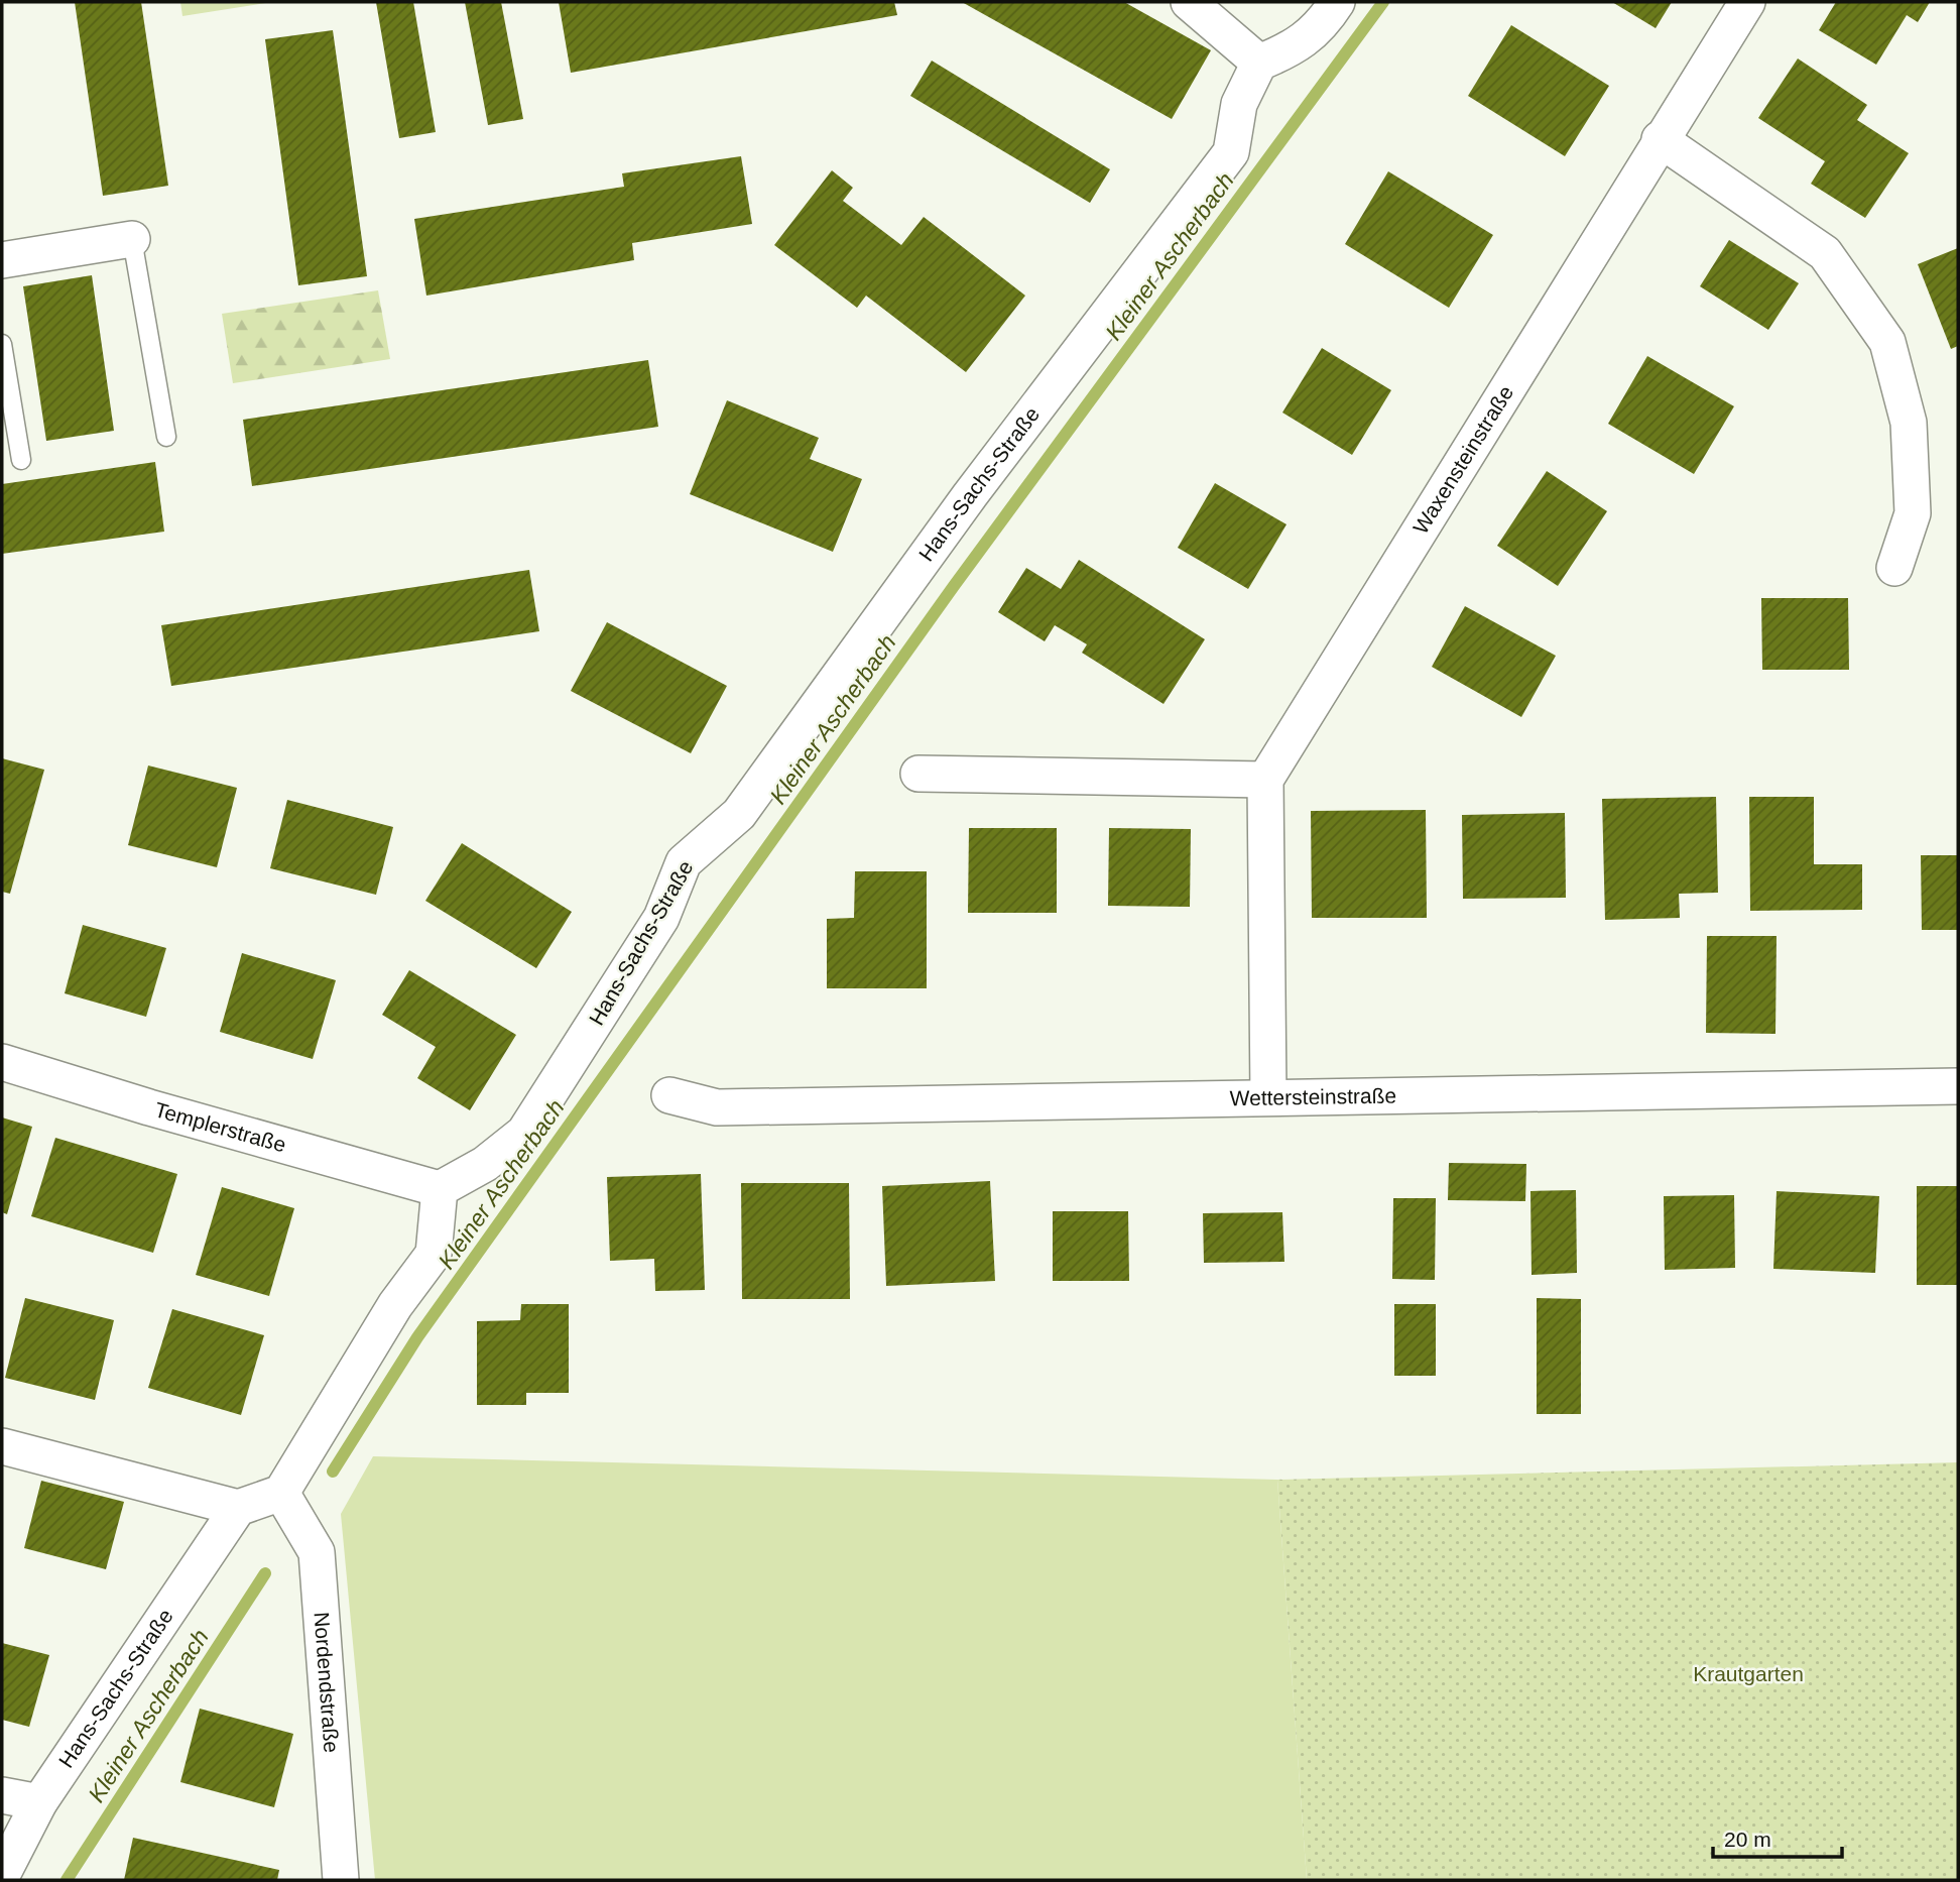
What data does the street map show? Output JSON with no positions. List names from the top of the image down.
{
  "streets": {
    "street": [
      "Waxensteinstraße",
      "Hans-Sachs-Straße",
      "Wettersteinstraße",
      "Templerstraße",
      "Nordendstraße"
    ]
  },
  "crossings": [
    ["Hans-Sachs-Straße", "Templerstraße"]
  ],
  "water": ["Kleiner Ascherbach"],
  "parks": ["Krautgarten"],
  "scale_bar": "20 m"
}
